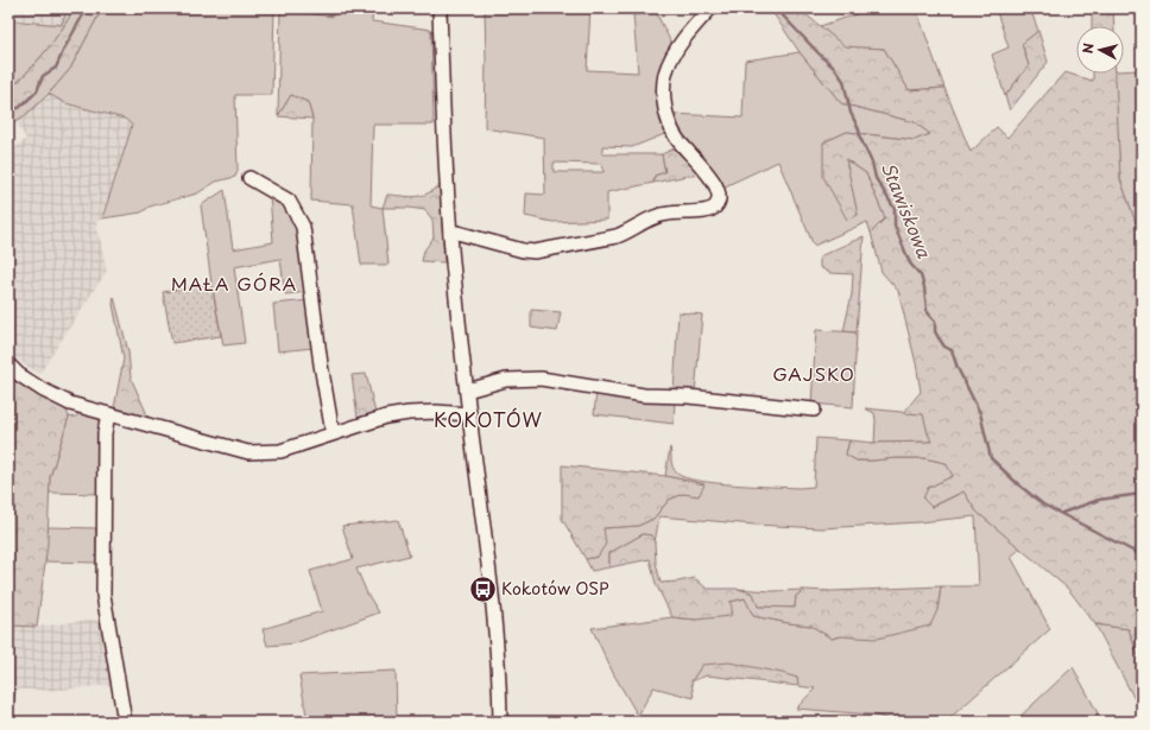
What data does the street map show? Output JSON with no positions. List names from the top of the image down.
{
  "districts": ["MAŁA GÓRA", "GAJSKO", "KOKOTÓW"],
  "water": ["Stawiskowa"],
  "places": {
    "bus stop": ["Kokotów OSP"]
  },
  "north": "left"
}
